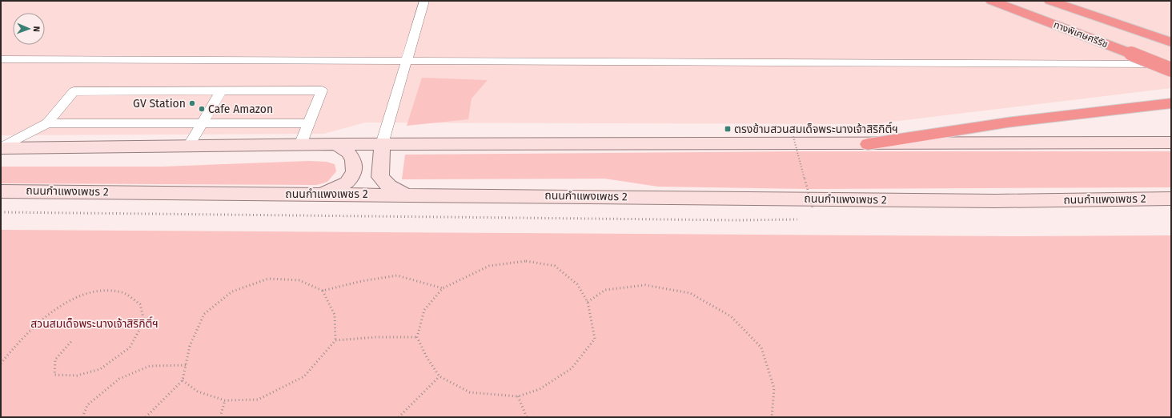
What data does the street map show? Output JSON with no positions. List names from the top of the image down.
{
  "streets": {
    "highway": ["ทางพิเศษศรีรัช"],
    "main road": ["ถนนกำแพงเพชร 2"]
  },
  "parks": ["สวนสมเด็จพระนางเจ้าสิริกิติ์ฯ"],
  "places": {
    "other": ["GV Station", "Cafe Amazon"],
    "transit": ["ตรงข้ามสวนสมเด็จพระนางเจ้าสิริกิติ์ฯ"]
  },
  "north": "right"
}
